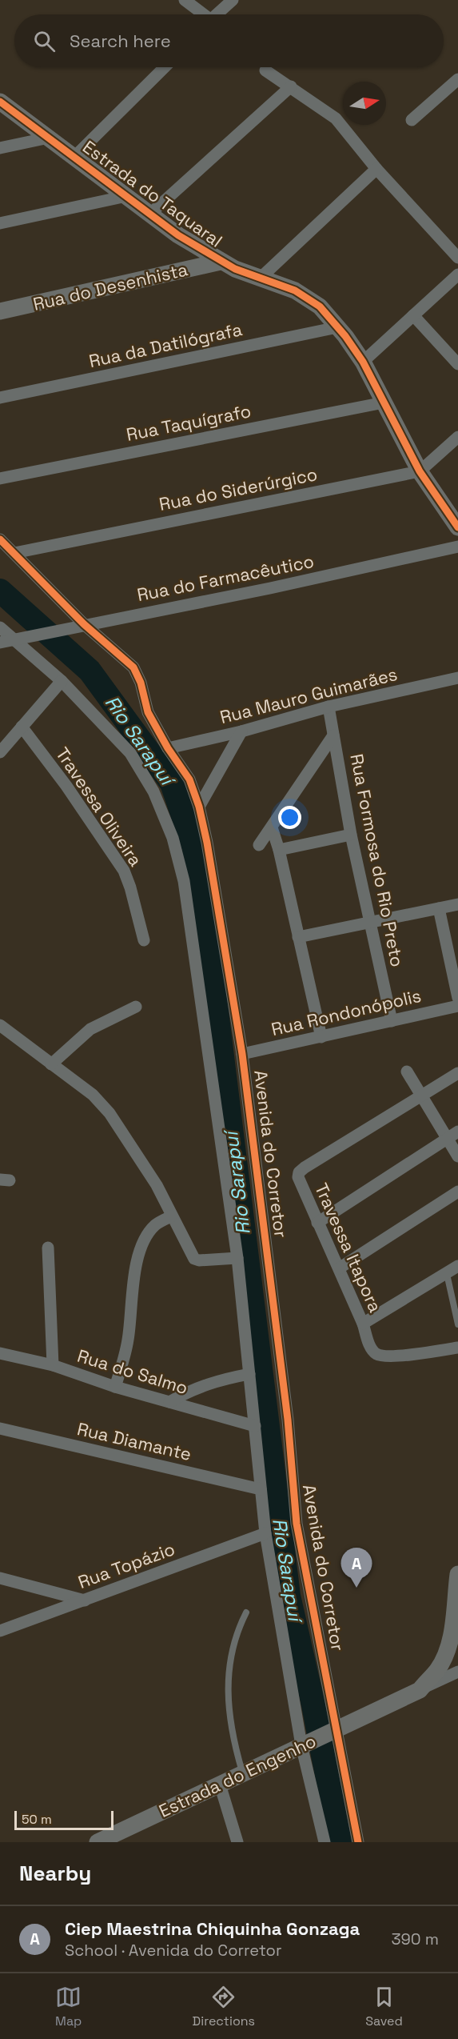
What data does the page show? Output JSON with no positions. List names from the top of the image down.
{
  "streets": {
    "street": [
      "Estrada do Taquaral",
      "Rua do Desenhista",
      "Rua da Datilógrafa",
      "Rua Taquígrafo",
      "Rua do Siderúrgico",
      "Rua do Farmacêutico",
      "Rua Mauro Guimarães",
      "Travessa Oliveira",
      "Rua Formosa do Rio Preto",
      "Rua Rondonópolis",
      "Avenida do Corretor",
      "Travessa Itapora",
      "Rua do Salmo",
      "Rua Diamante",
      "Rua Topázio",
      "Estrada do Engenho"
    ]
  },
  "crossings": [
    ["Estrada do Taquaral", "Rua do Desenhista"],
    ["Estrada do Taquaral", "Rua da Datilógrafa"],
    ["Estrada do Taquaral", "Rua Taquígrafo"],
    ["Estrada do Taquaral", "Rua do Siderúrgico"],
    ["Rua do Siderúrgico", "Avenida do Corretor"],
    ["Rua do Farmacêutico", "Avenida do Corretor"],
    ["Rua Mauro Guimarães", "Rua Formosa do Rio Preto"],
    ["Rua Mauro Guimarães", "Avenida do Corretor"],
    ["Rua Formosa do Rio Preto", "Rua Rondonópolis"],
    ["Rua Rondonópolis", "Avenida do Corretor"],
    ["Avenida do Corretor", "Estrada do Engenho"]
  ],
  "water": ["Rio Sarapuí"],
  "scale_bar": "50 m",
  "north": "right",
  "page": {
    "search": "Search here",
    "pins": "A",
    "scale": "50 m",
    "heading": "Nearby",
    "list": [
      {
        "mark": "A",
        "name": "Ciep Maestrina Chiquinha Gonzaga",
        "note": "School · Avenida do Corretor",
        "value": "390 m"
      }
    ],
    "nav": ["Map", "Directions", "Saved"]
  }
}
